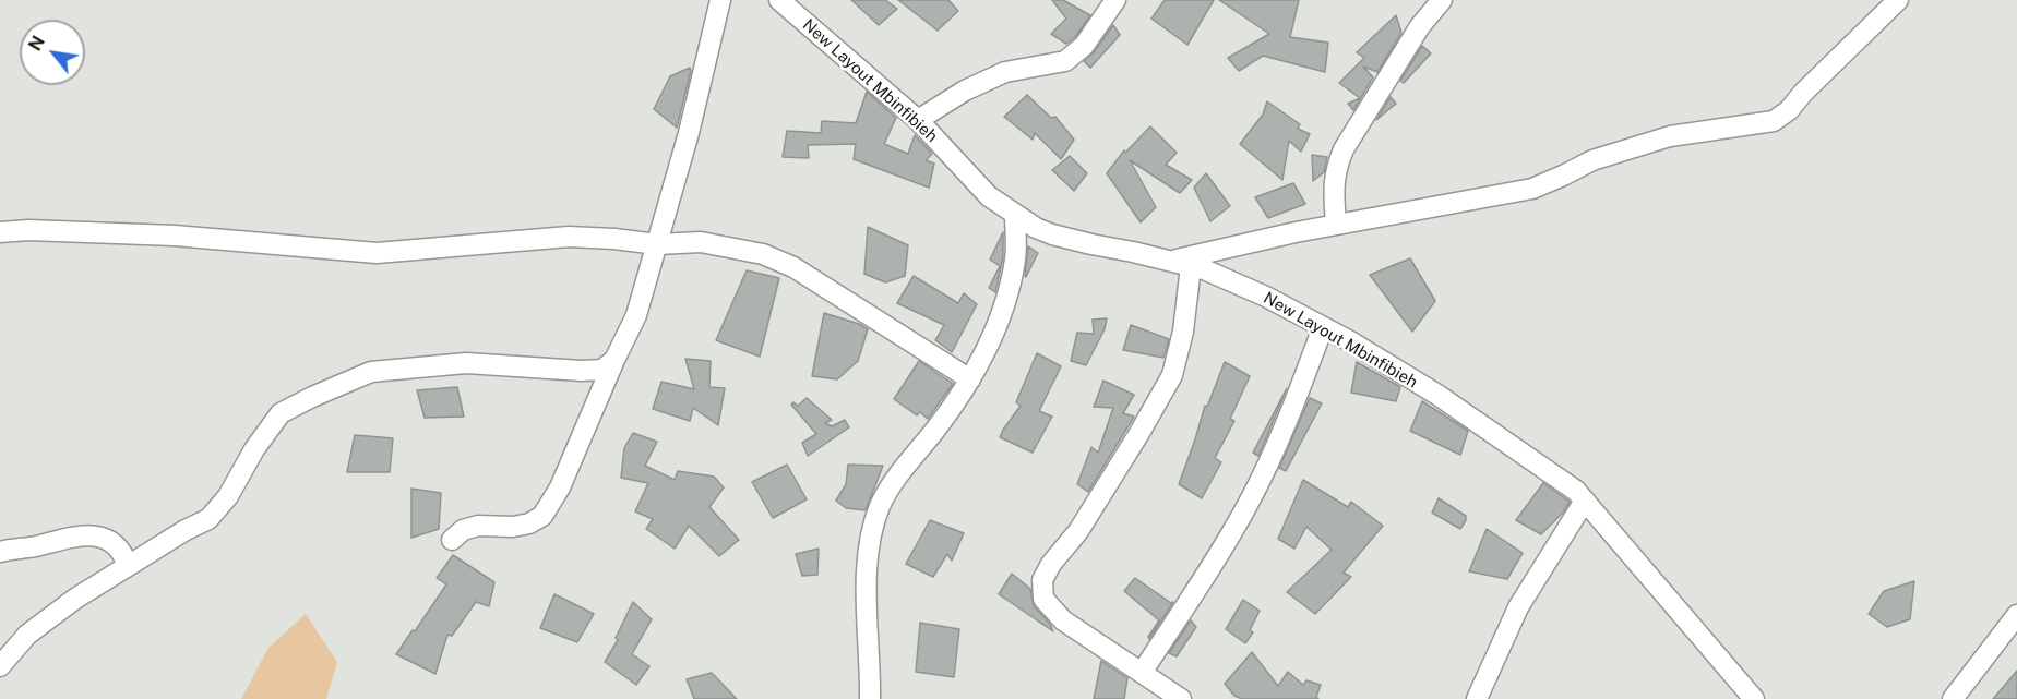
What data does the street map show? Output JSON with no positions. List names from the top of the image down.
{
  "streets": {
    "street": ["New Layout Mbinfibieh"]
  },
  "north": "top left"
}
